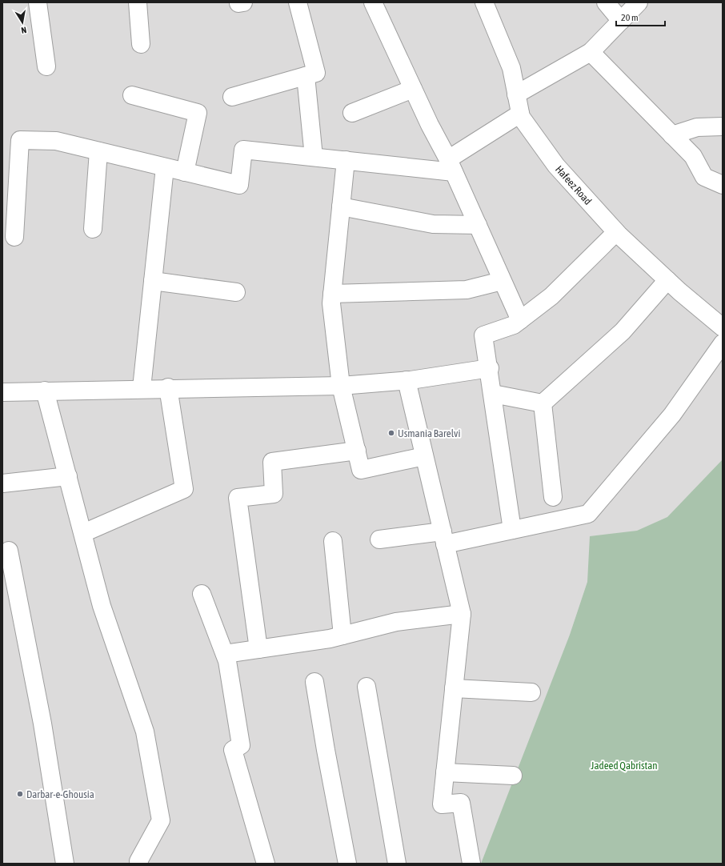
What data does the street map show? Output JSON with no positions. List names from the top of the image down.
{
  "streets": {
    "street": ["Hafeez Road"]
  },
  "parks": ["Jadeed Qabristan"],
  "places": ["Usmania Barelvi", "Darbar-e-Ghousia"],
  "scale_bar": "20 m",
  "north": "bottom"
}
